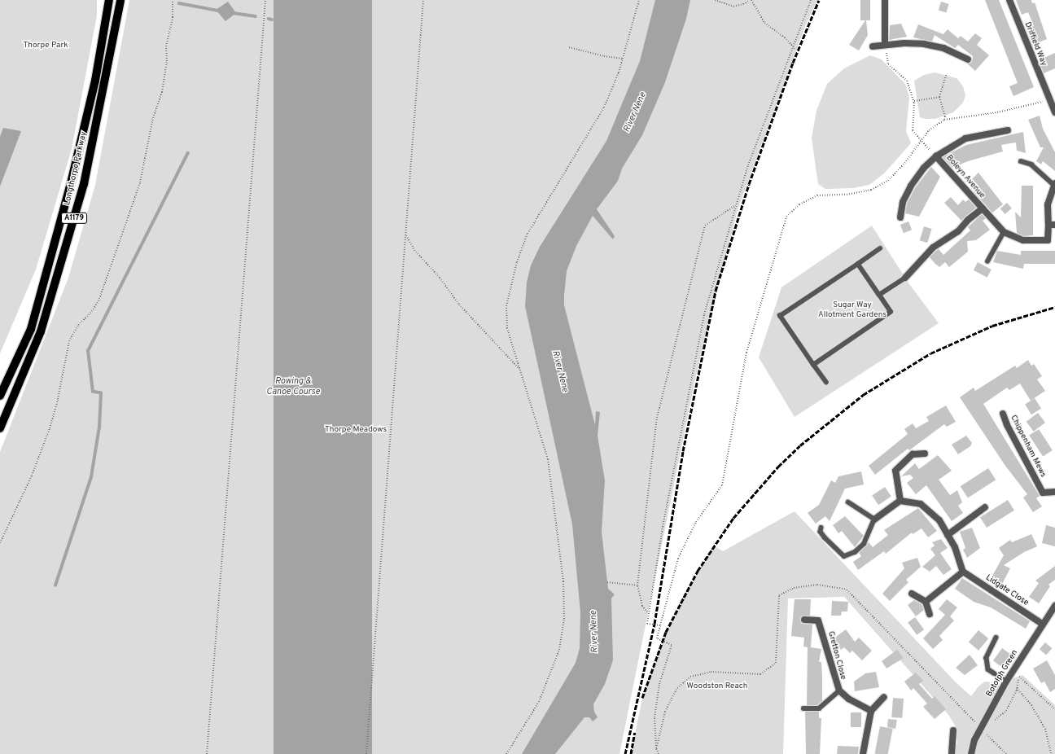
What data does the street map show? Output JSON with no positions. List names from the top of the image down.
{
  "streets": {
    "main road": ["Longthorpe Parkway", "A1179"],
    "street": [
      "Driffield Way",
      "Boleyn Avenue",
      "Chippenham Mews",
      "Lidgate Close",
      "Gretton Close",
      "Botolph Green"
    ]
  },
  "crossings": [
    ["Lidgate Close", "Botolph Green"]
  ],
  "water": ["River Nene", "Rowing & Canoe Course"],
  "parks": [
    "Thorpe Park",
    "Sugar Way Allotment Gardens",
    "Thorpe Meadows",
    "Woodston Reach"
  ]
}
